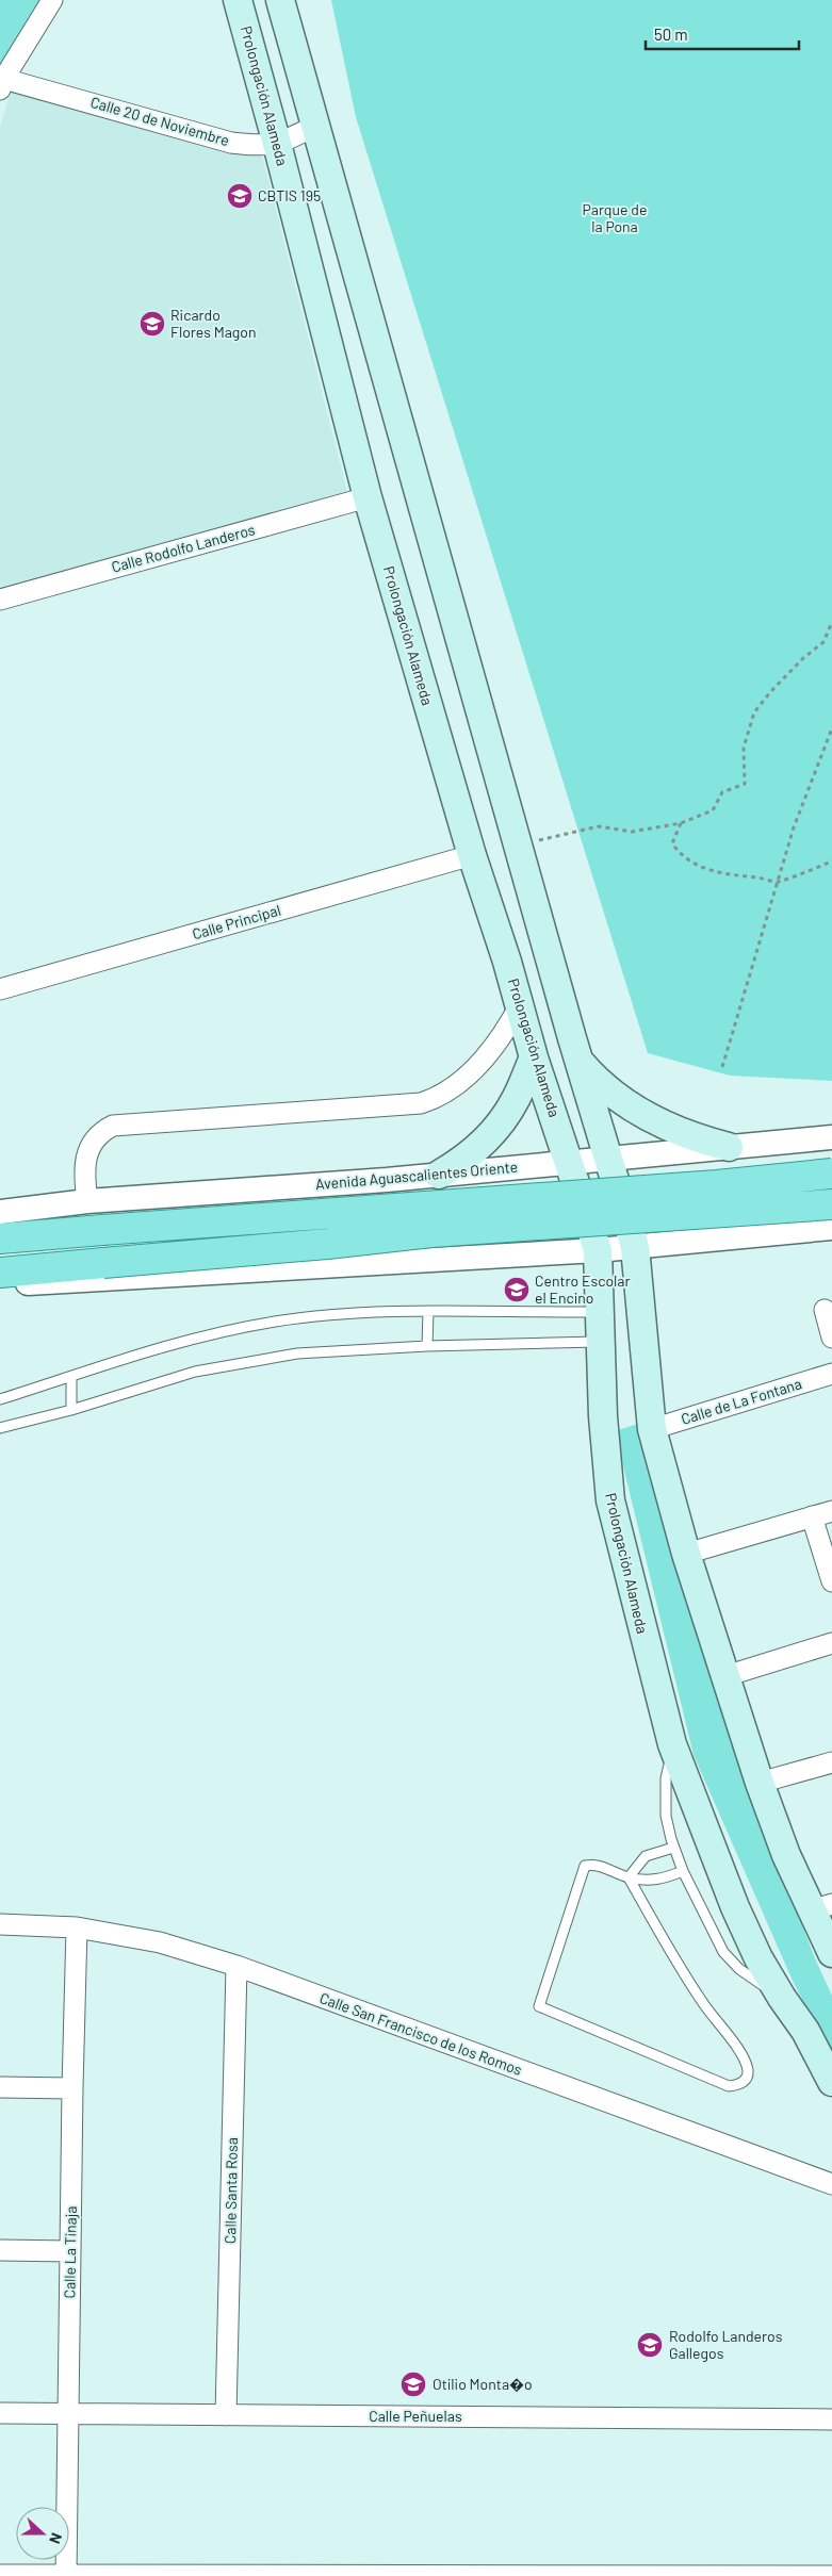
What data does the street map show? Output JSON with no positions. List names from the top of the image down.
{
  "streets": {
    "main road": ["Prolongación Alameda"],
    "street": [
      "Calle 20 de Noviembre",
      "Calle Rodolfo Landeros",
      "Calle Principal",
      "Avenida Aguascalientes Oriente",
      "Calle de La Fontana",
      "Calle San Francisco de los Romos",
      "Calle Santa Rosa",
      "Calle La Tinaja",
      "Calle Peñuelas"
    ]
  },
  "crossings": [
    ["Prolongación Alameda", "Calle 20 de Noviembre"],
    ["Prolongación Alameda", "Calle Rodolfo Landeros"],
    ["Prolongación Alameda", "Calle Principal"],
    ["Prolongación Alameda", "Avenida Aguascalientes Oriente"],
    ["Calle San Francisco de los Romos", "Calle Santa Rosa"],
    ["Calle San Francisco de los Romos", "Calle La Tinaja"],
    ["Calle Santa Rosa", "Calle Peñuelas"],
    ["Calle La Tinaja", "Calle Peñuelas"]
  ],
  "parks": ["Parque de la Pona"],
  "places": {
    "school or university": [
      "CBTIS 195",
      "Ricardo Flores Magon",
      "Centro Escolar el Encino",
      "Rodolfo Landeros Gallegos",
      "Otilio Monta�o"
    ]
  },
  "scale_bar": "50 m",
  "north": "right"
}
